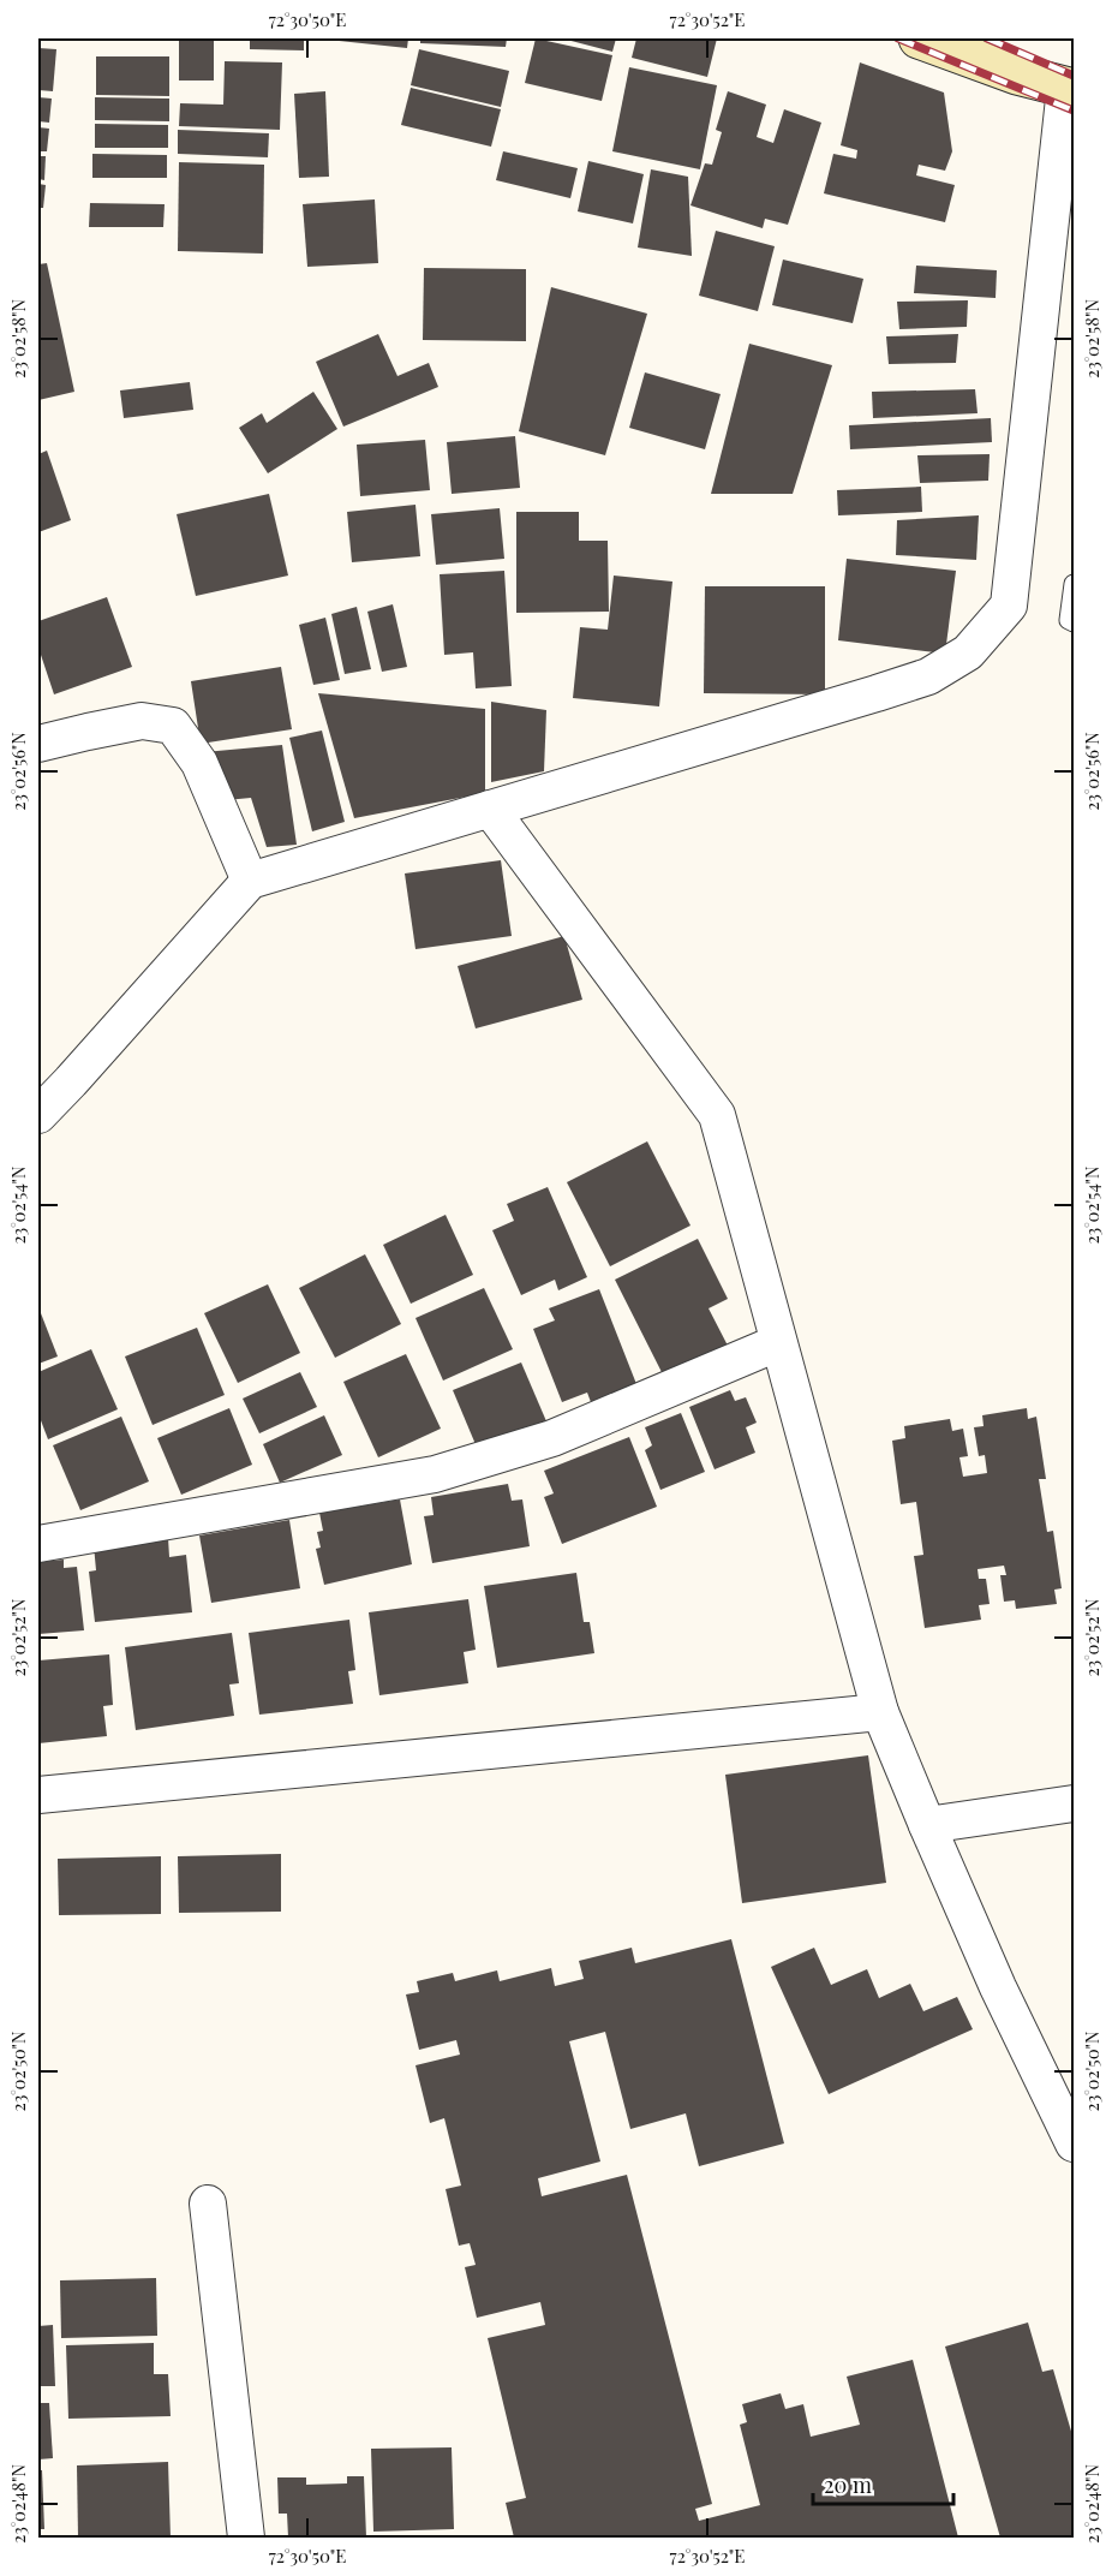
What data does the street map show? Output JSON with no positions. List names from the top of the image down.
{
  "scale_bar": "20 m",
  "coordinates": [
    "72°30'50\"E",
    "72°30'52\"E",
    "23°02'58\"N",
    "23°02'56\"N",
    "23°02'54\"N",
    "23°02'52\"N",
    "23°02'50\"N",
    "23°02'48\"N"
  ]
}
